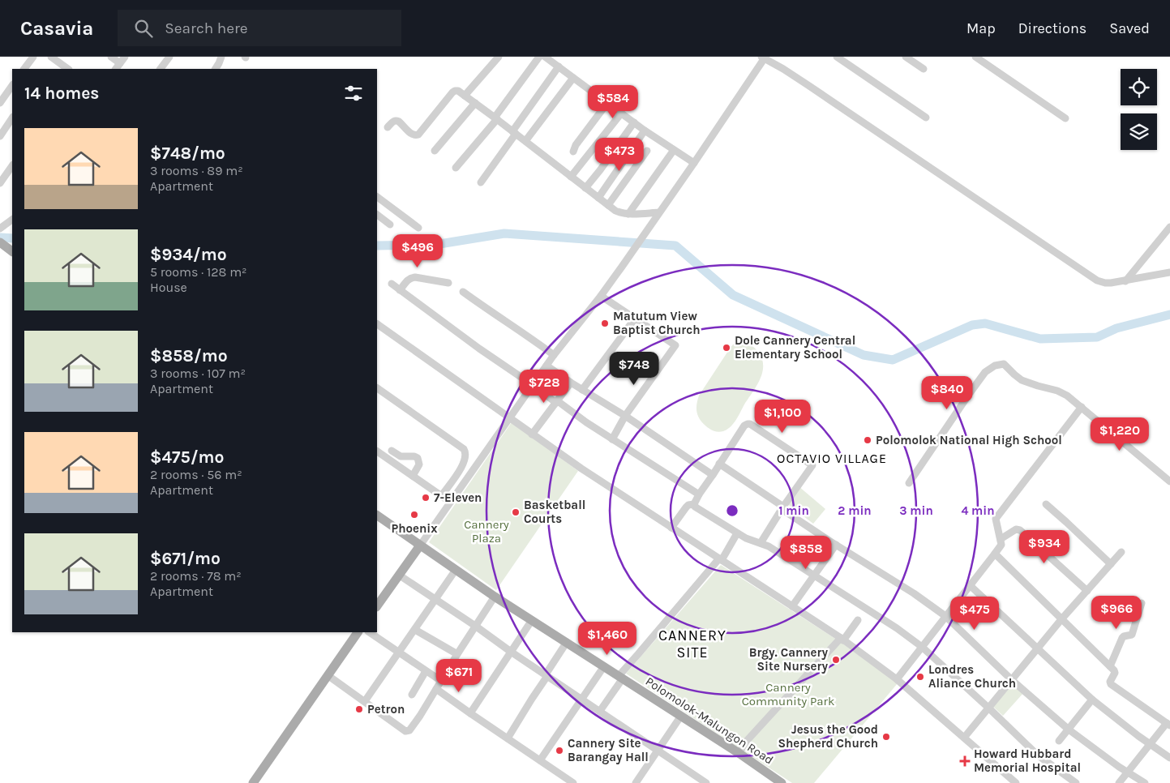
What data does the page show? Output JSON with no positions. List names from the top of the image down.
{
  "streets": {
    "main road": ["Polomolok-Malungon Road"]
  },
  "districts": ["OCTAVIO VILLAGE", "CANNERY SITE"],
  "parks": ["Cannery Plaza", "Cannery Community Park"],
  "places": {
    "other": [
      "Matutum View Baptist Church",
      "Dole Cannery Central Elementary School",
      "Polomolok National High School",
      "7-Eleven",
      "Basketball Courts",
      "Phoenix",
      "Brgy. Cannery Site Nursery",
      "Londres Aliance Church",
      "Petron",
      "Jesus the Good Shepherd Church",
      "Cannery Site Barangay Hall"
    ],
    "health": ["Howard Hubbard Memorial Hospital"]
  },
  "page": {
    "header": "Casavia",
    "search": "Search here",
    "nav": ["Map", "Directions", "Saved"],
    "heading": "14 homes",
    "price": [
      "$584",
      "$473",
      "$496",
      "$748",
      "$728",
      "$840",
      "$1,100",
      "$1,220",
      "$934",
      "$858",
      "$966",
      "$475",
      "$1,460",
      "$671"
    ],
    "list": [
      {
        "name": "$748/mo",
        "note": "3 rooms · 89 m² · Apartment"
      },
      {
        "name": "$934/mo",
        "note": "5 rooms · 128 m² · House"
      },
      {
        "name": "$858/mo",
        "note": "3 rooms · 107 m² · Apartment"
      },
      {
        "name": "$475/mo",
        "note": "2 rooms · 56 m² · Apartment"
      },
      {
        "name": "$671/mo",
        "note": "2 rooms · 78 m² · Apartment"
      }
    ]
  },
  "rings": [
    "1 min",
    "2 min",
    "3 min",
    "4 min"
  ]
}
